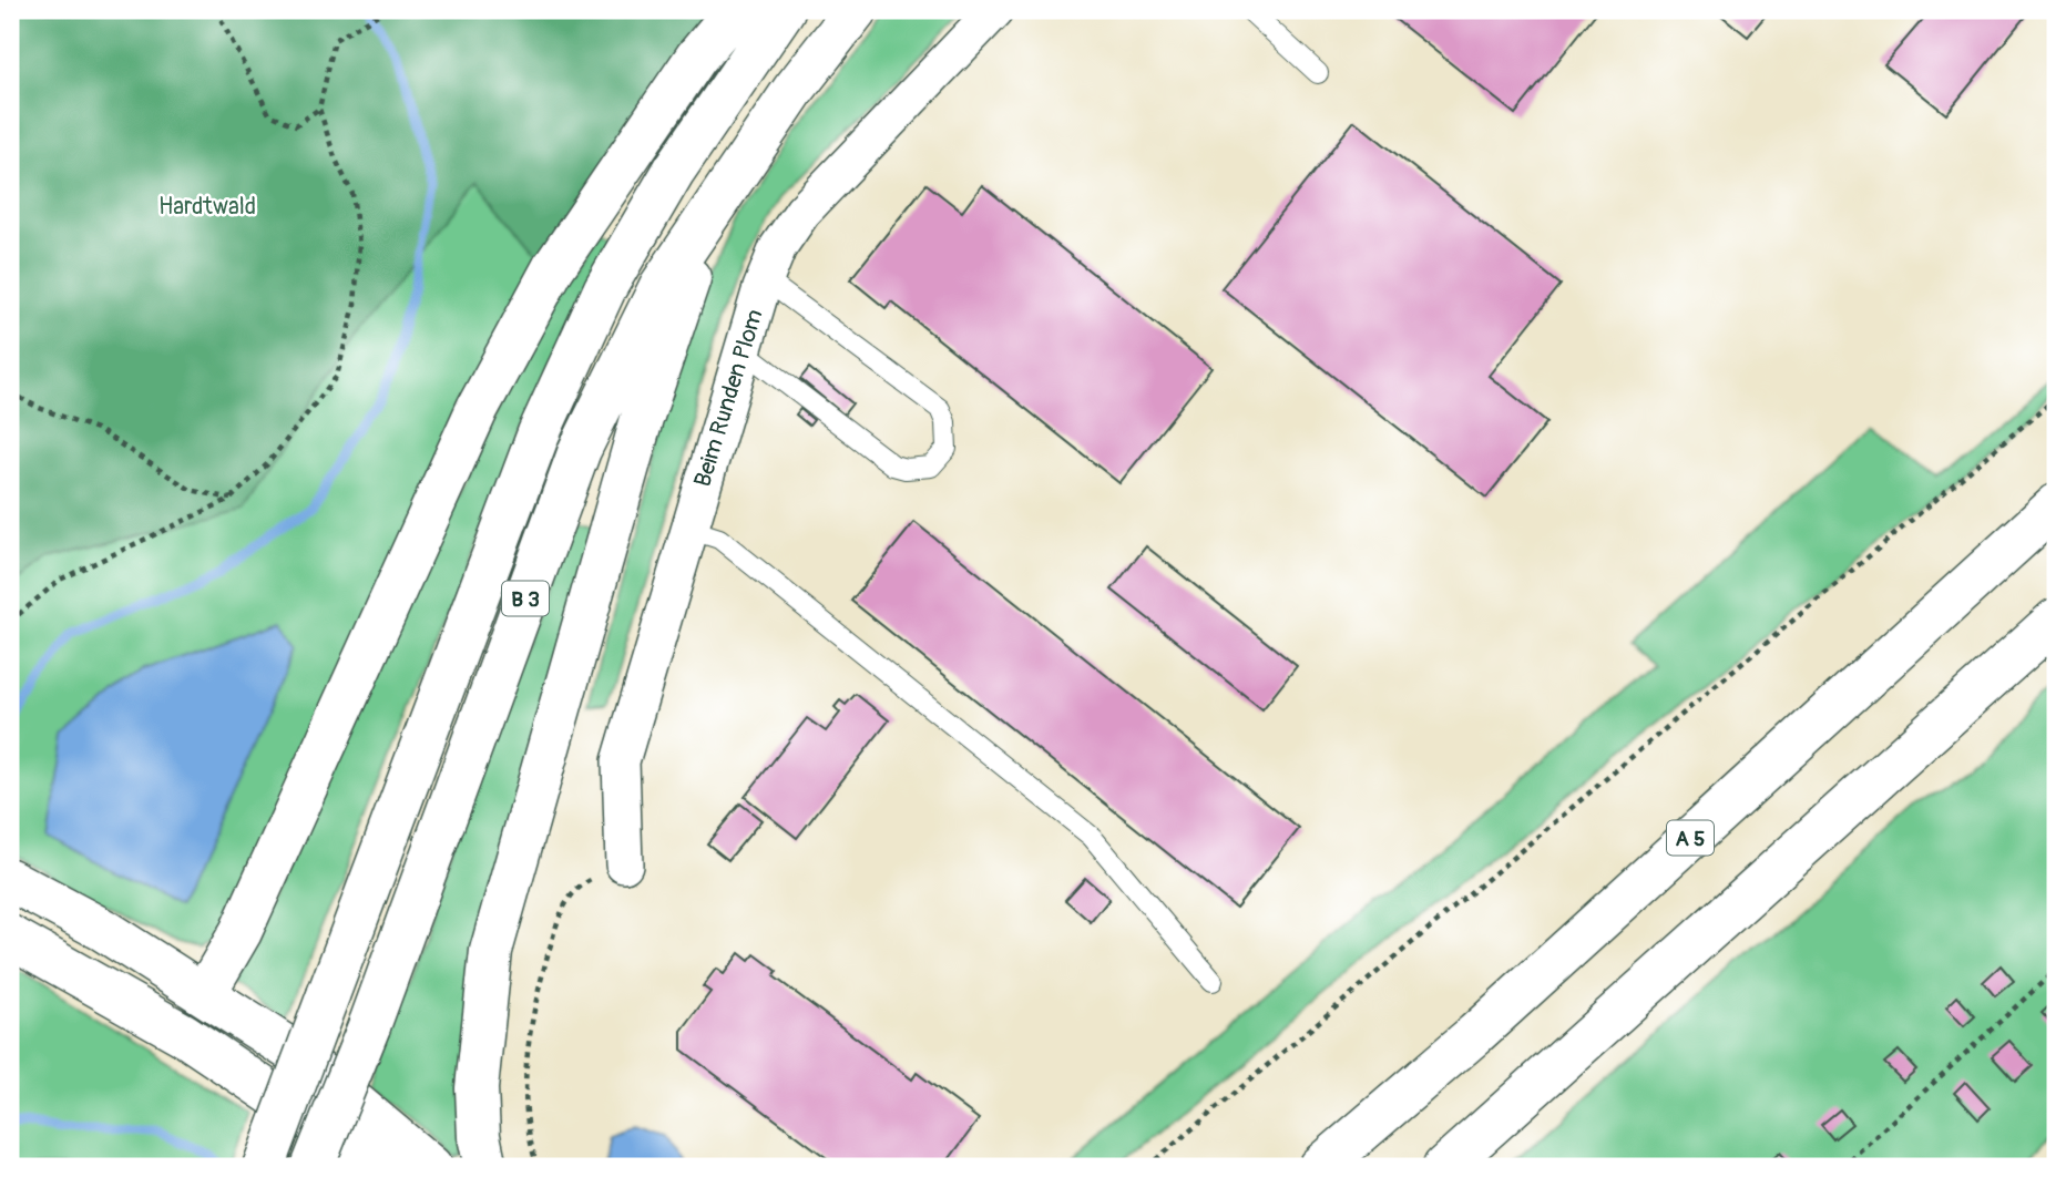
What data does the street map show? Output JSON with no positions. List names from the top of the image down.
{
  "streets": {
    "main road": ["B 3", "A 5"],
    "street": ["Beim Runden Plom"]
  },
  "parks": ["Hardtwald"]
}
